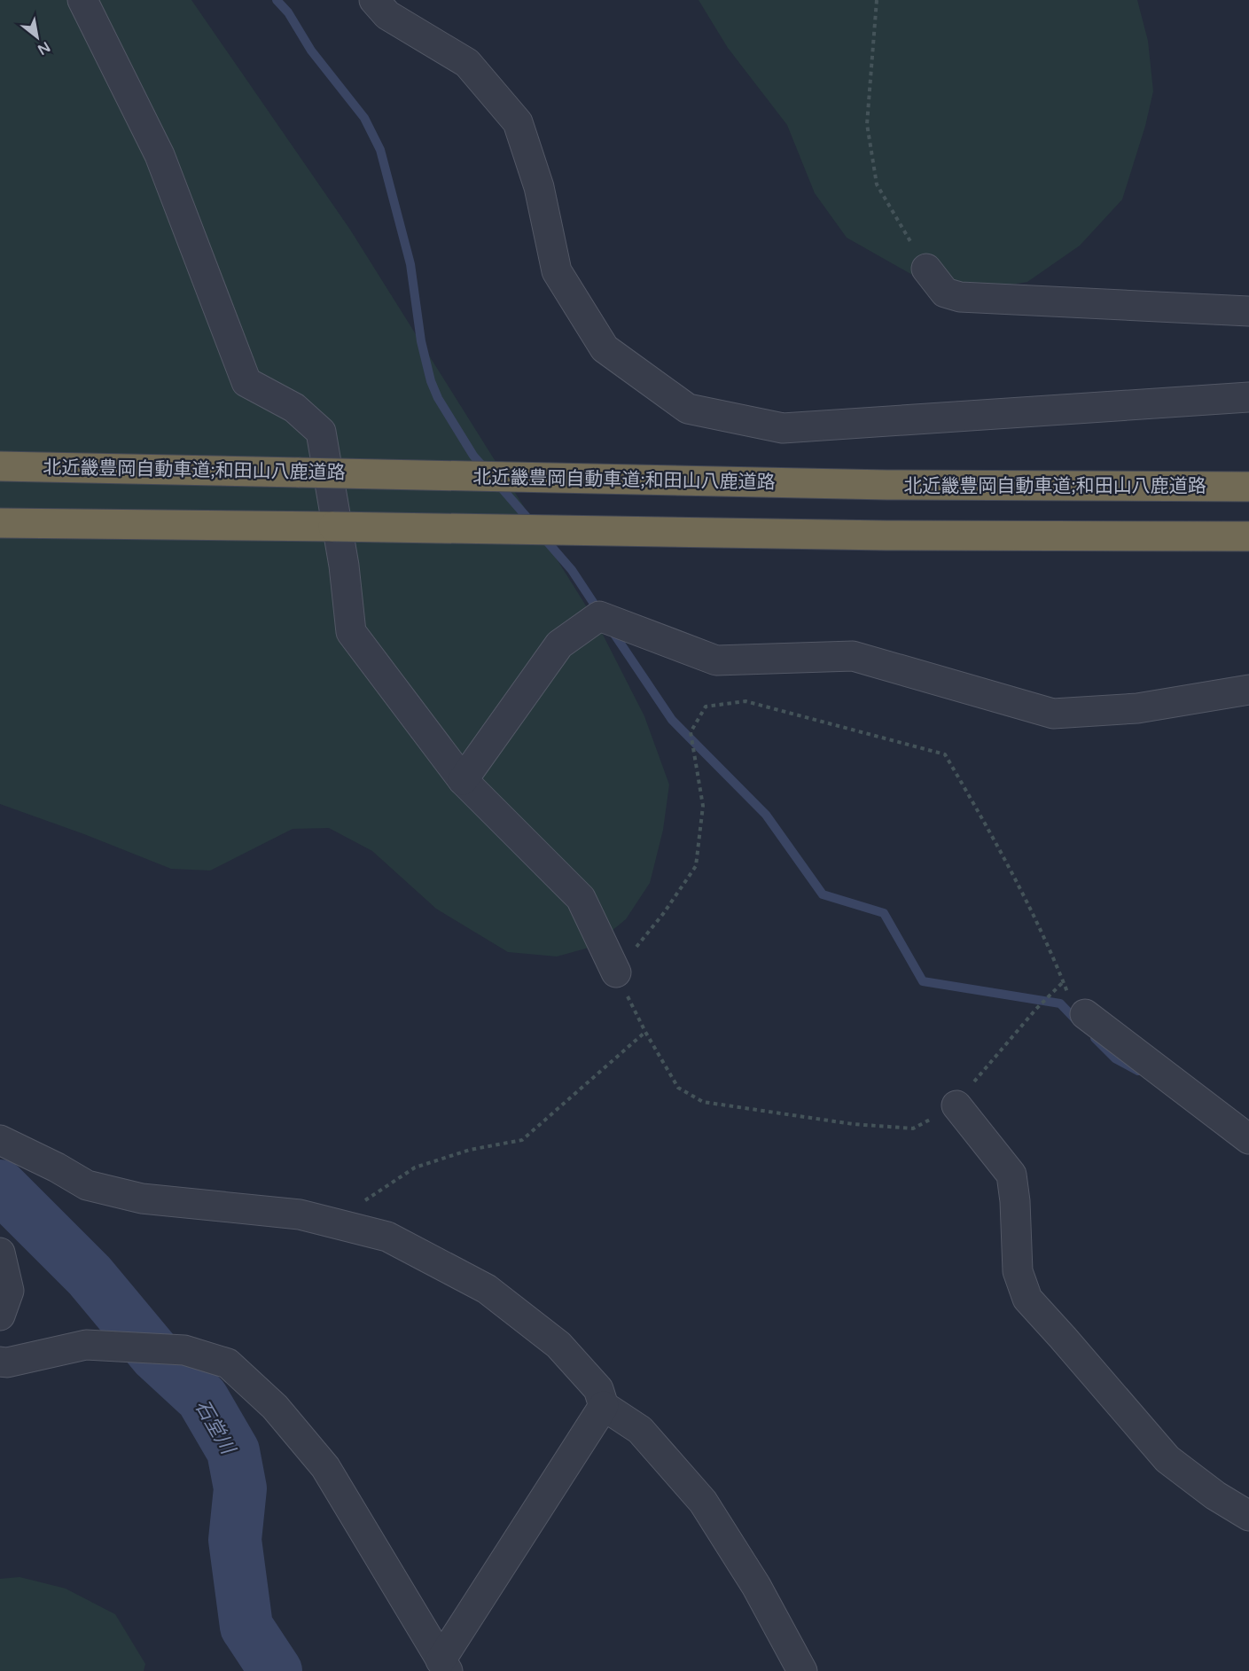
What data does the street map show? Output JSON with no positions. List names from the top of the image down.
{
  "streets": {
    "highway": ["北近畿豊岡自動車道;和田山八鹿道路"]
  },
  "water": ["石堂川"],
  "north": "bottom right"
}
